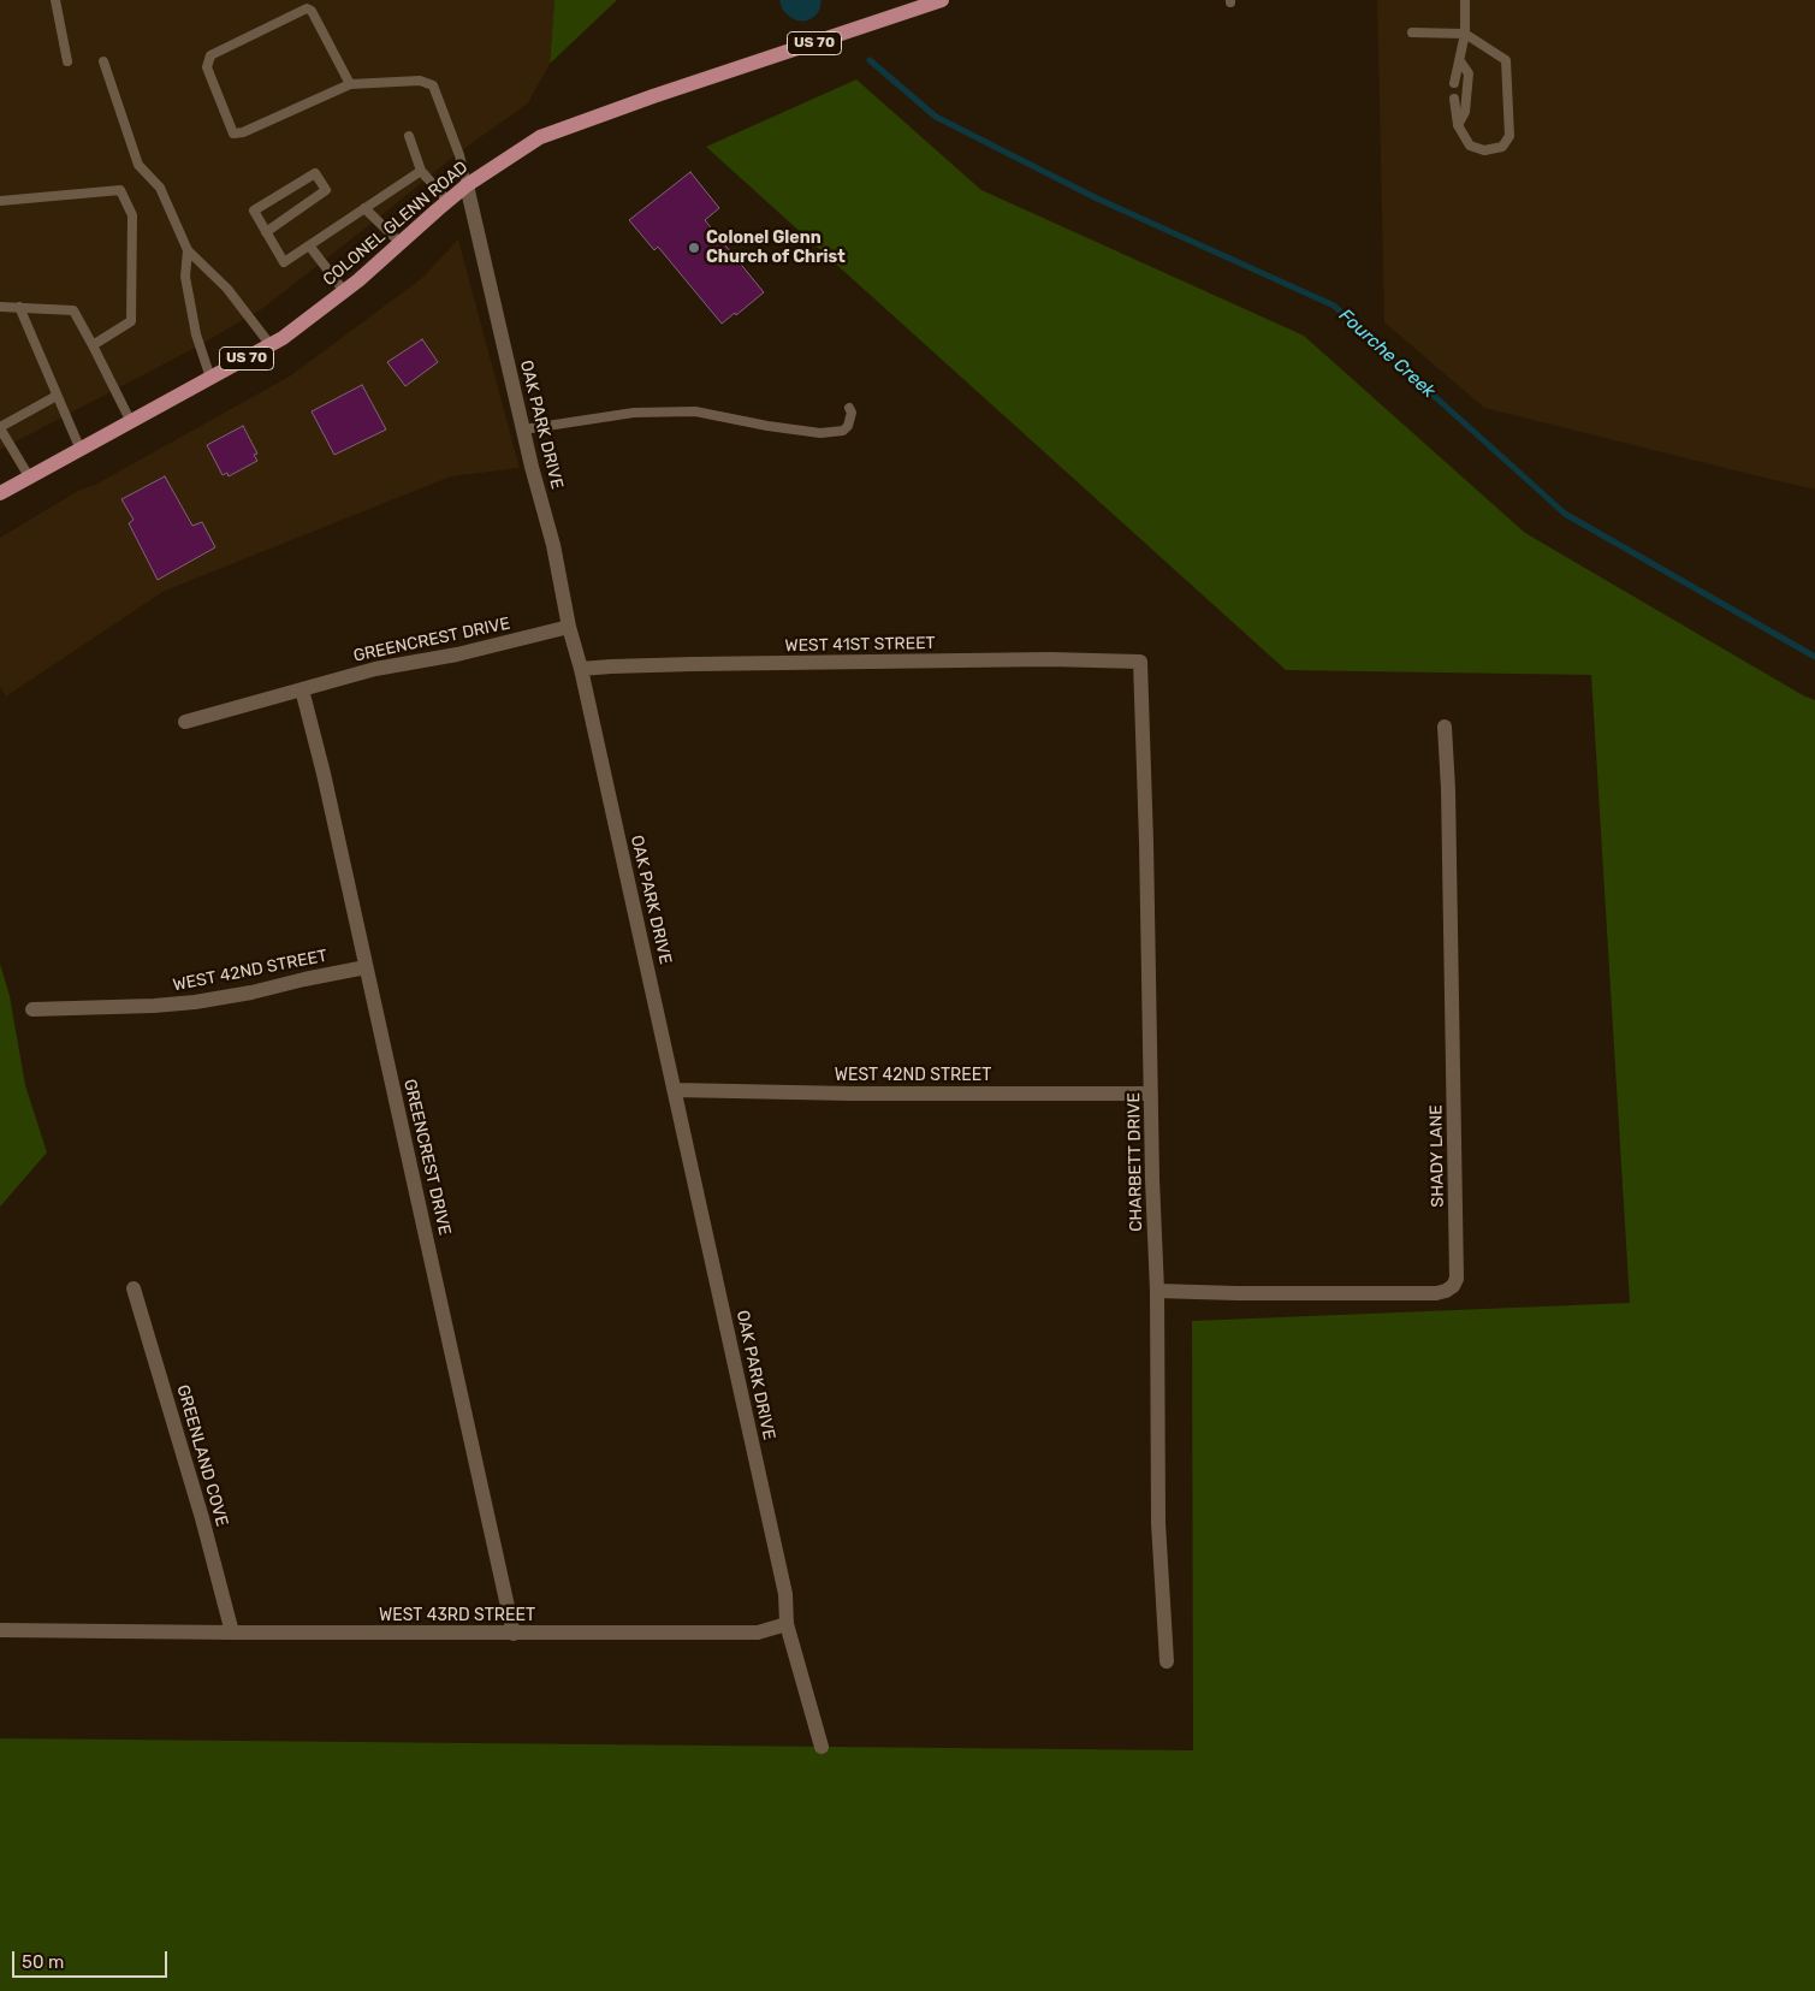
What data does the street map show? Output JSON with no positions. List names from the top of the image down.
{
  "streets": {
    "main road": ["US 70", "COLONEL GLENN ROAD"],
    "street": [
      "OAK PARK DRIVE",
      "GREENCREST DRIVE",
      "WEST 41ST STREET",
      "WEST 42ND STREET",
      "SHADY LANE",
      "CHARBETT DRIVE",
      "GREENLAND COVE",
      "WEST 43RD STREET"
    ]
  },
  "crossings": [
    ["COLONEL GLENN ROAD", "OAK PARK DRIVE"],
    ["OAK PARK DRIVE", "GREENCREST DRIVE"],
    ["OAK PARK DRIVE", "WEST 41ST STREET"],
    ["OAK PARK DRIVE", "WEST 42ND STREET"],
    ["OAK PARK DRIVE", "WEST 43RD STREET"],
    ["GREENCREST DRIVE", "WEST 42ND STREET"],
    ["GREENCREST DRIVE", "WEST 43RD STREET"],
    ["WEST 41ST STREET", "CHARBETT DRIVE"],
    ["WEST 42ND STREET", "CHARBETT DRIVE"],
    ["SHADY LANE", "CHARBETT DRIVE"],
    ["GREENLAND COVE", "WEST 43RD STREET"]
  ],
  "water": ["Fourche Creek"],
  "places": ["Colonel Glenn Church of Christ"],
  "scale_bar": "50 m"
}
